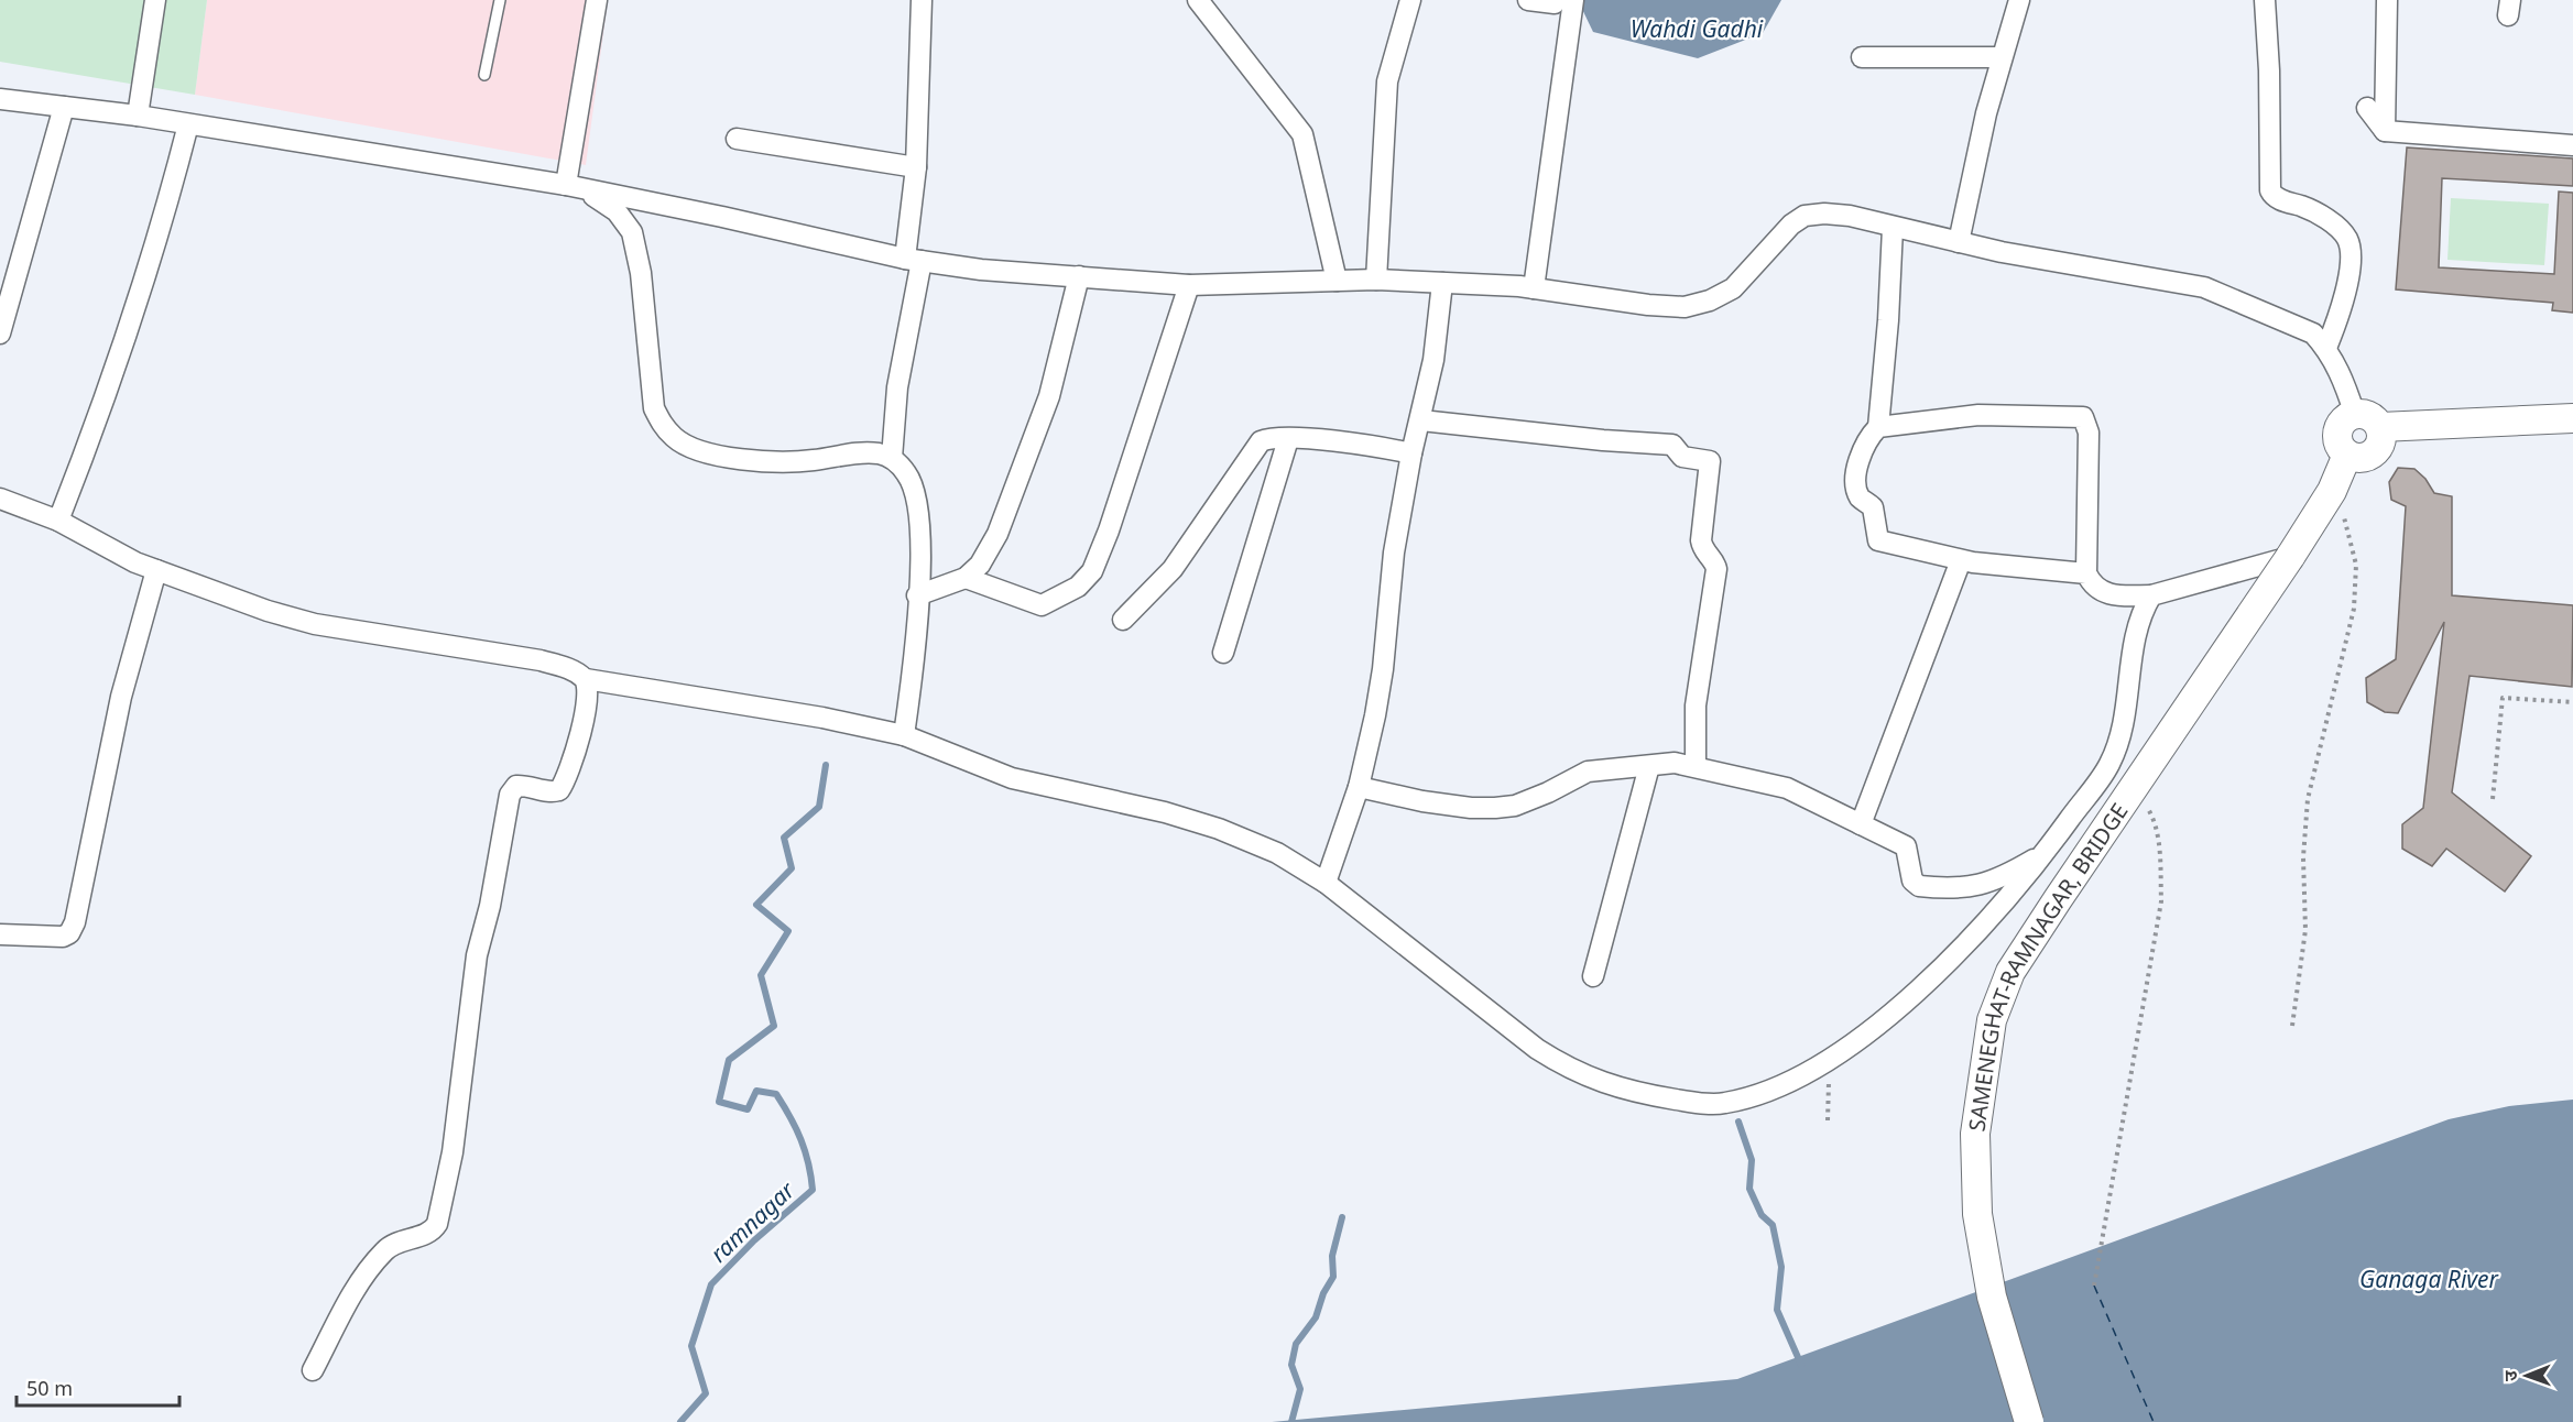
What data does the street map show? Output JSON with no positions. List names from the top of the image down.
{
  "streets": {
    "main road": ["SAMENEGHAT-RAMNAGAR, BRIDGE"]
  },
  "water": ["Wahdi Gadhi", "ramnagar", "Ganaga River"],
  "scale_bar": "50 m",
  "north": "left"
}
